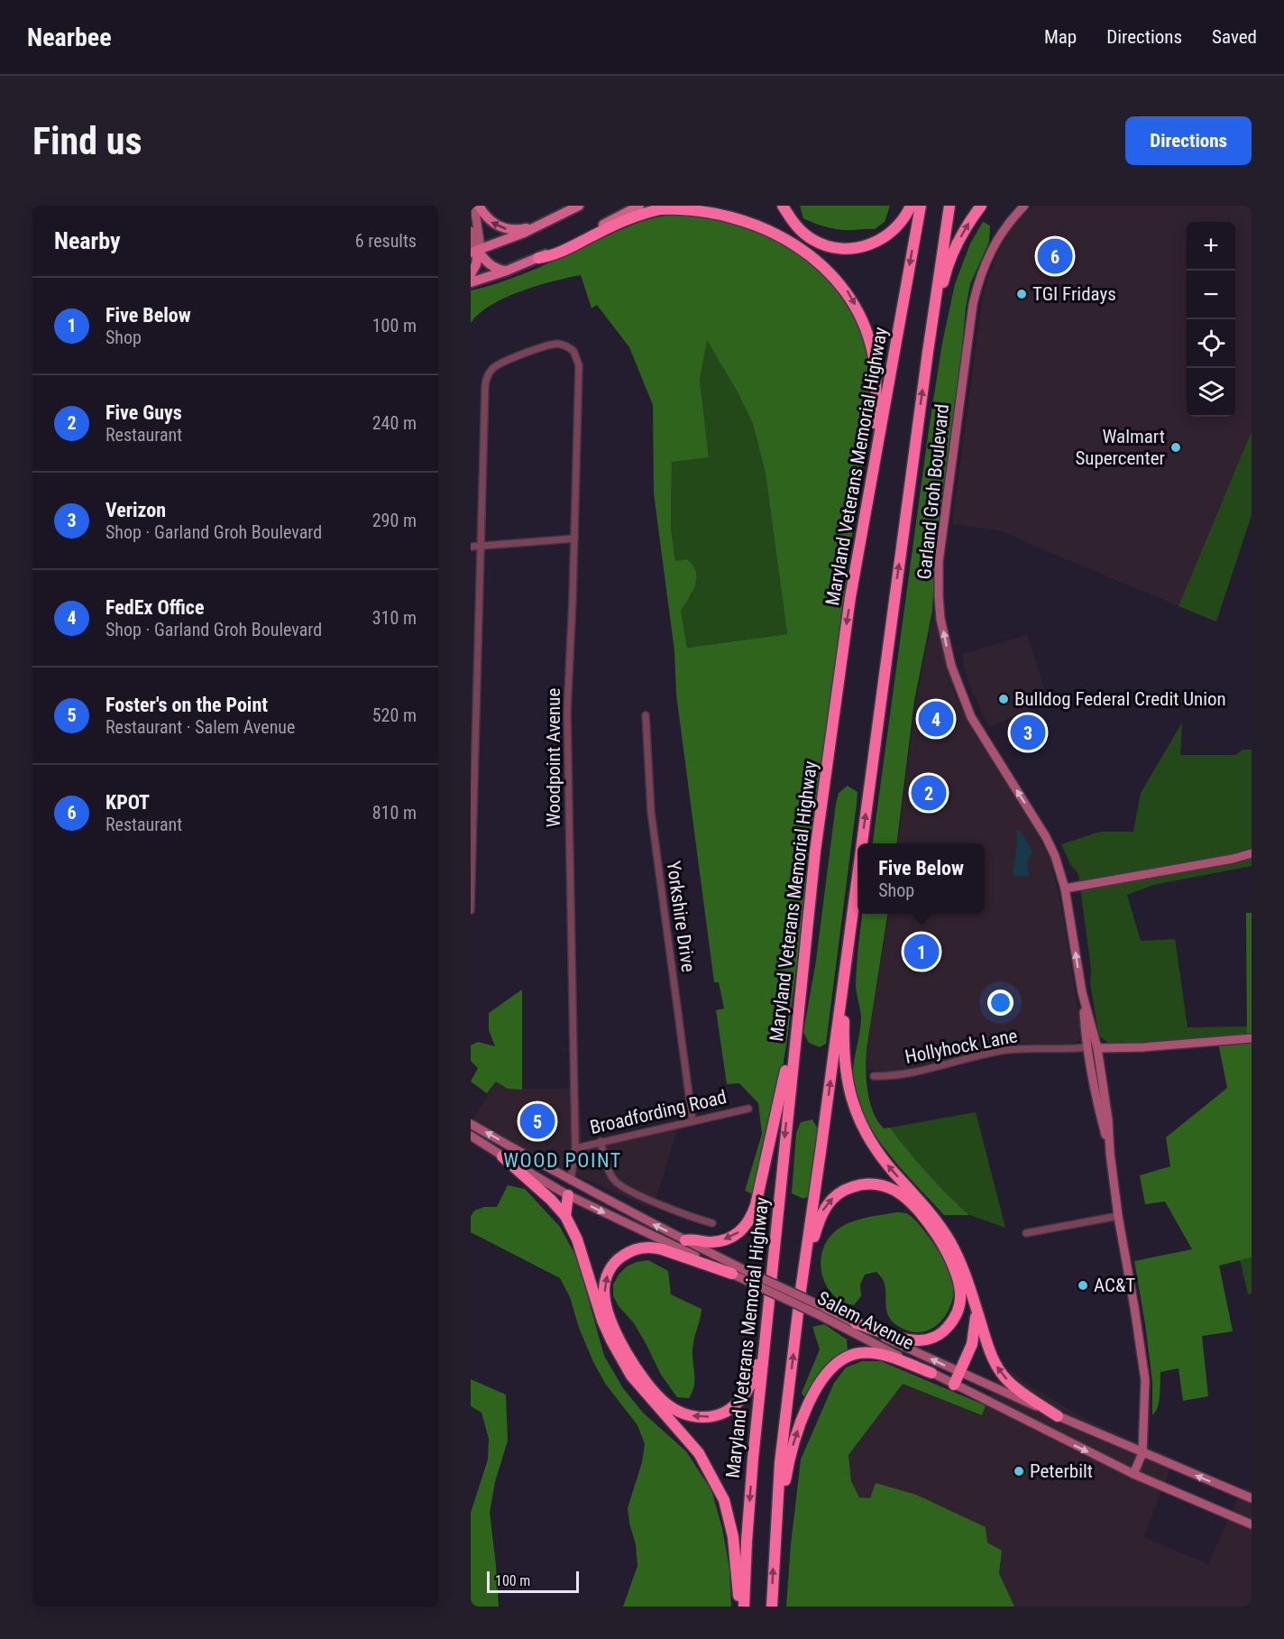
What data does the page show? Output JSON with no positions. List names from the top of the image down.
{
  "streets": {
    "highway": ["Maryland Veterans Memorial Highway"],
    "street": [
      "Garland Groh Boulevard",
      "Woodpoint Avenue",
      "Yorkshire Drive",
      "Hollyhock Lane",
      "Broadfording Road",
      "Salem Avenue"
    ]
  },
  "crossings": [
    ["Garland Groh Boulevard", "Hollyhock Lane"],
    ["Garland Groh Boulevard", "Salem Avenue"],
    ["Woodpoint Avenue", "Broadfording Road"],
    ["Woodpoint Avenue", "Salem Avenue"],
    ["Yorkshire Drive", "Broadfording Road"]
  ],
  "one_way": ["Garland Groh Boulevard"],
  "districts": ["WOOD POINT"],
  "places": [
    "TGI Fridays",
    "Walmart Supercenter",
    "Bulldog Federal Credit Union",
    "AC&T",
    "Peterbilt"
  ],
  "scale_bar": "100 m",
  "page": {
    "header": "Nearbee",
    "nav": ["Map", "Directions", "Saved"],
    "buttons": "Directions",
    "title": "Find us",
    "heading": ["Nearby", "6 results"],
    "map_buttons": ["+", "−"],
    "pins": [
      "6",
      "4",
      "3",
      "2",
      "1",
      "5"
    ],
    "list": [
      {
        "mark": "1",
        "name": "Five Below",
        "note": "Shop",
        "value": "100 m"
      },
      {
        "mark": "2",
        "name": "Five Guys",
        "note": "Restaurant",
        "value": "240 m"
      },
      {
        "mark": "3",
        "name": "Verizon",
        "note": "Shop · Garland Groh Boulevard",
        "value": "290 m"
      },
      {
        "mark": "4",
        "name": "FedEx Office",
        "note": "Shop · Garland Groh Boulevard",
        "value": "310 m"
      },
      {
        "mark": "5",
        "name": "Foster's on the Point",
        "note": "Restaurant · Salem Avenue",
        "value": "520 m"
      },
      {
        "mark": "6",
        "name": "KPOT",
        "note": "Restaurant",
        "value": "810 m"
      }
    ],
    "popup": ["Five Below", "Shop"],
    "scale": "100 m"
  }
}
